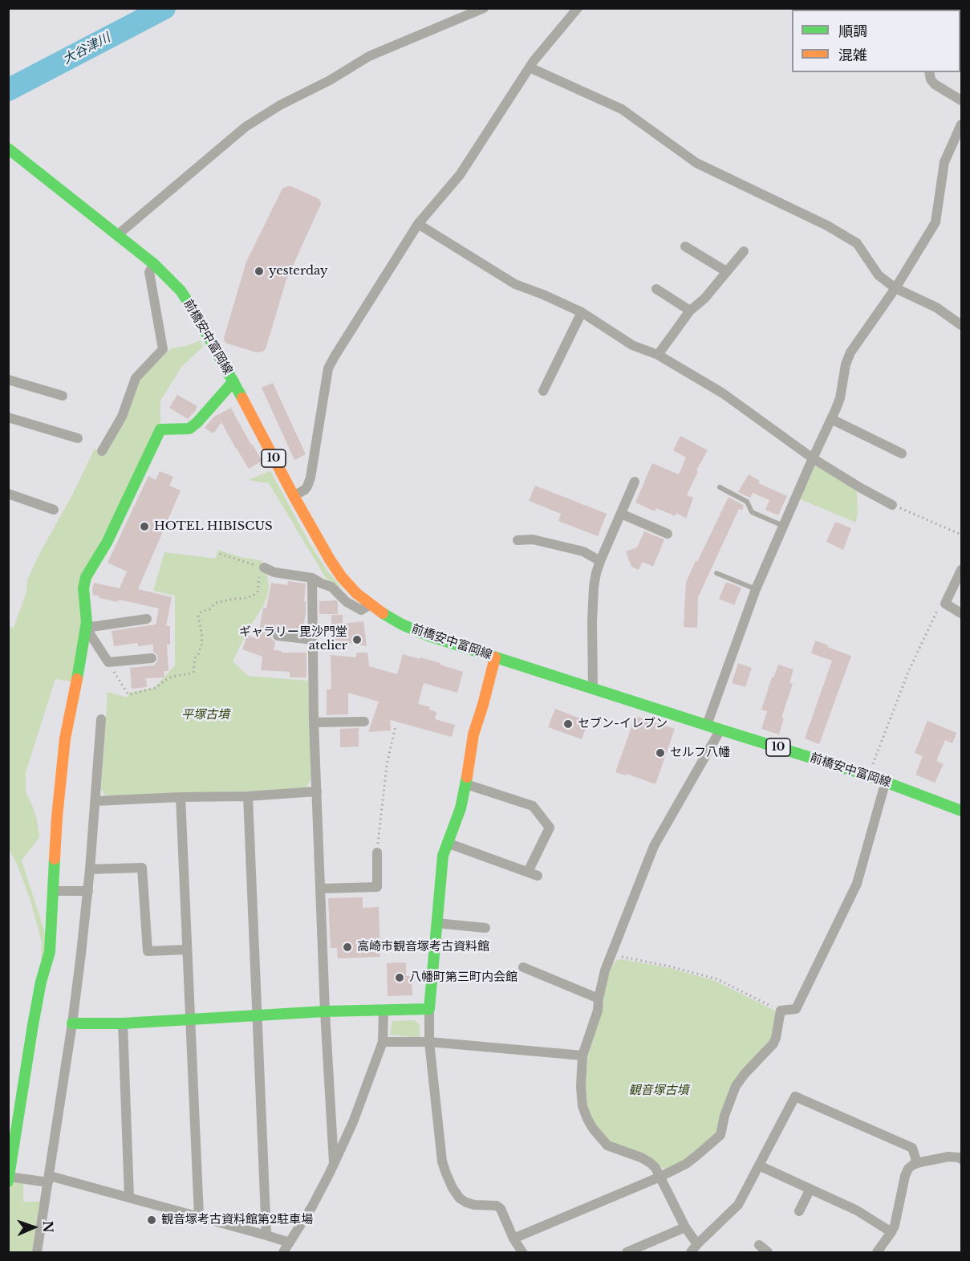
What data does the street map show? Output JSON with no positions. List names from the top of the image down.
{
  "streets": {
    "street": ["前橋安中富岡線", "10"]
  },
  "water": ["大谷津川"],
  "parks": ["平塚古墳", "観音塚古墳"],
  "places": [
    "yesterday",
    "HOTEL HIBISCUS",
    "ギャラリー毘沙門堂 atelier",
    "セブン-イレブン",
    "セルフ八幡",
    "高崎市観音塚考古資料館",
    "八幡町第三町内会館",
    "観音塚考古資料館第2駐車場"
  ],
  "legend": ["順調", "混雑"],
  "north": "right"
}
